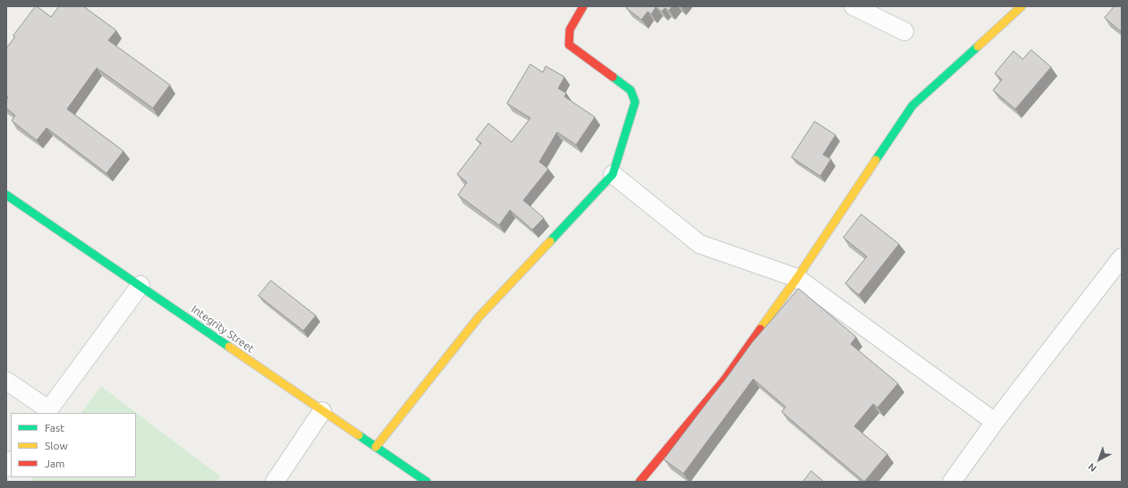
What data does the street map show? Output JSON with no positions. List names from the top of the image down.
{
  "streets": {
    "street": ["Integrity Street"]
  },
  "legend": ["Fast", "Slow", "Jam"],
  "north": "bottom left"
}
